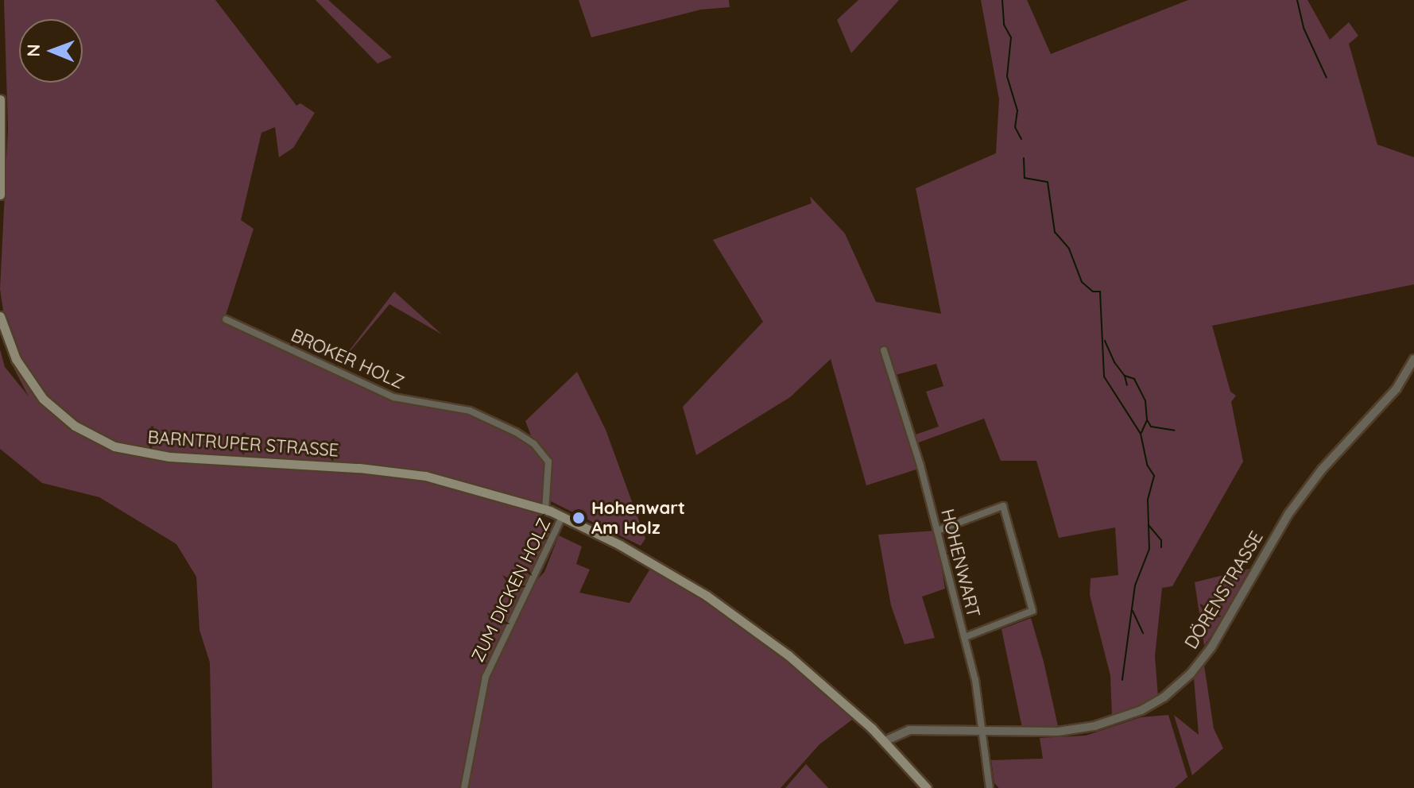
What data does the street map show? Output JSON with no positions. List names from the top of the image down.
{
  "streets": {
    "main road": ["BARNTRUPER STRASSE"],
    "street": [
      "BROKER HOLZ",
      "HOHENWART",
      "ZUM DICKEN HOLZ",
      "DÖRENSTRASSE"
    ]
  },
  "crossings": [
    ["BROKER HOLZ", "BARNTRUPER STRASSE"],
    ["BARNTRUPER STRASSE", "ZUM DICKEN HOLZ"],
    ["BARNTRUPER STRASSE", "DÖRENSTRASSE"],
    ["HOHENWART", "DÖRENSTRASSE"]
  ],
  "places": ["Hohenwart Am Holz"],
  "north": "left"
}
